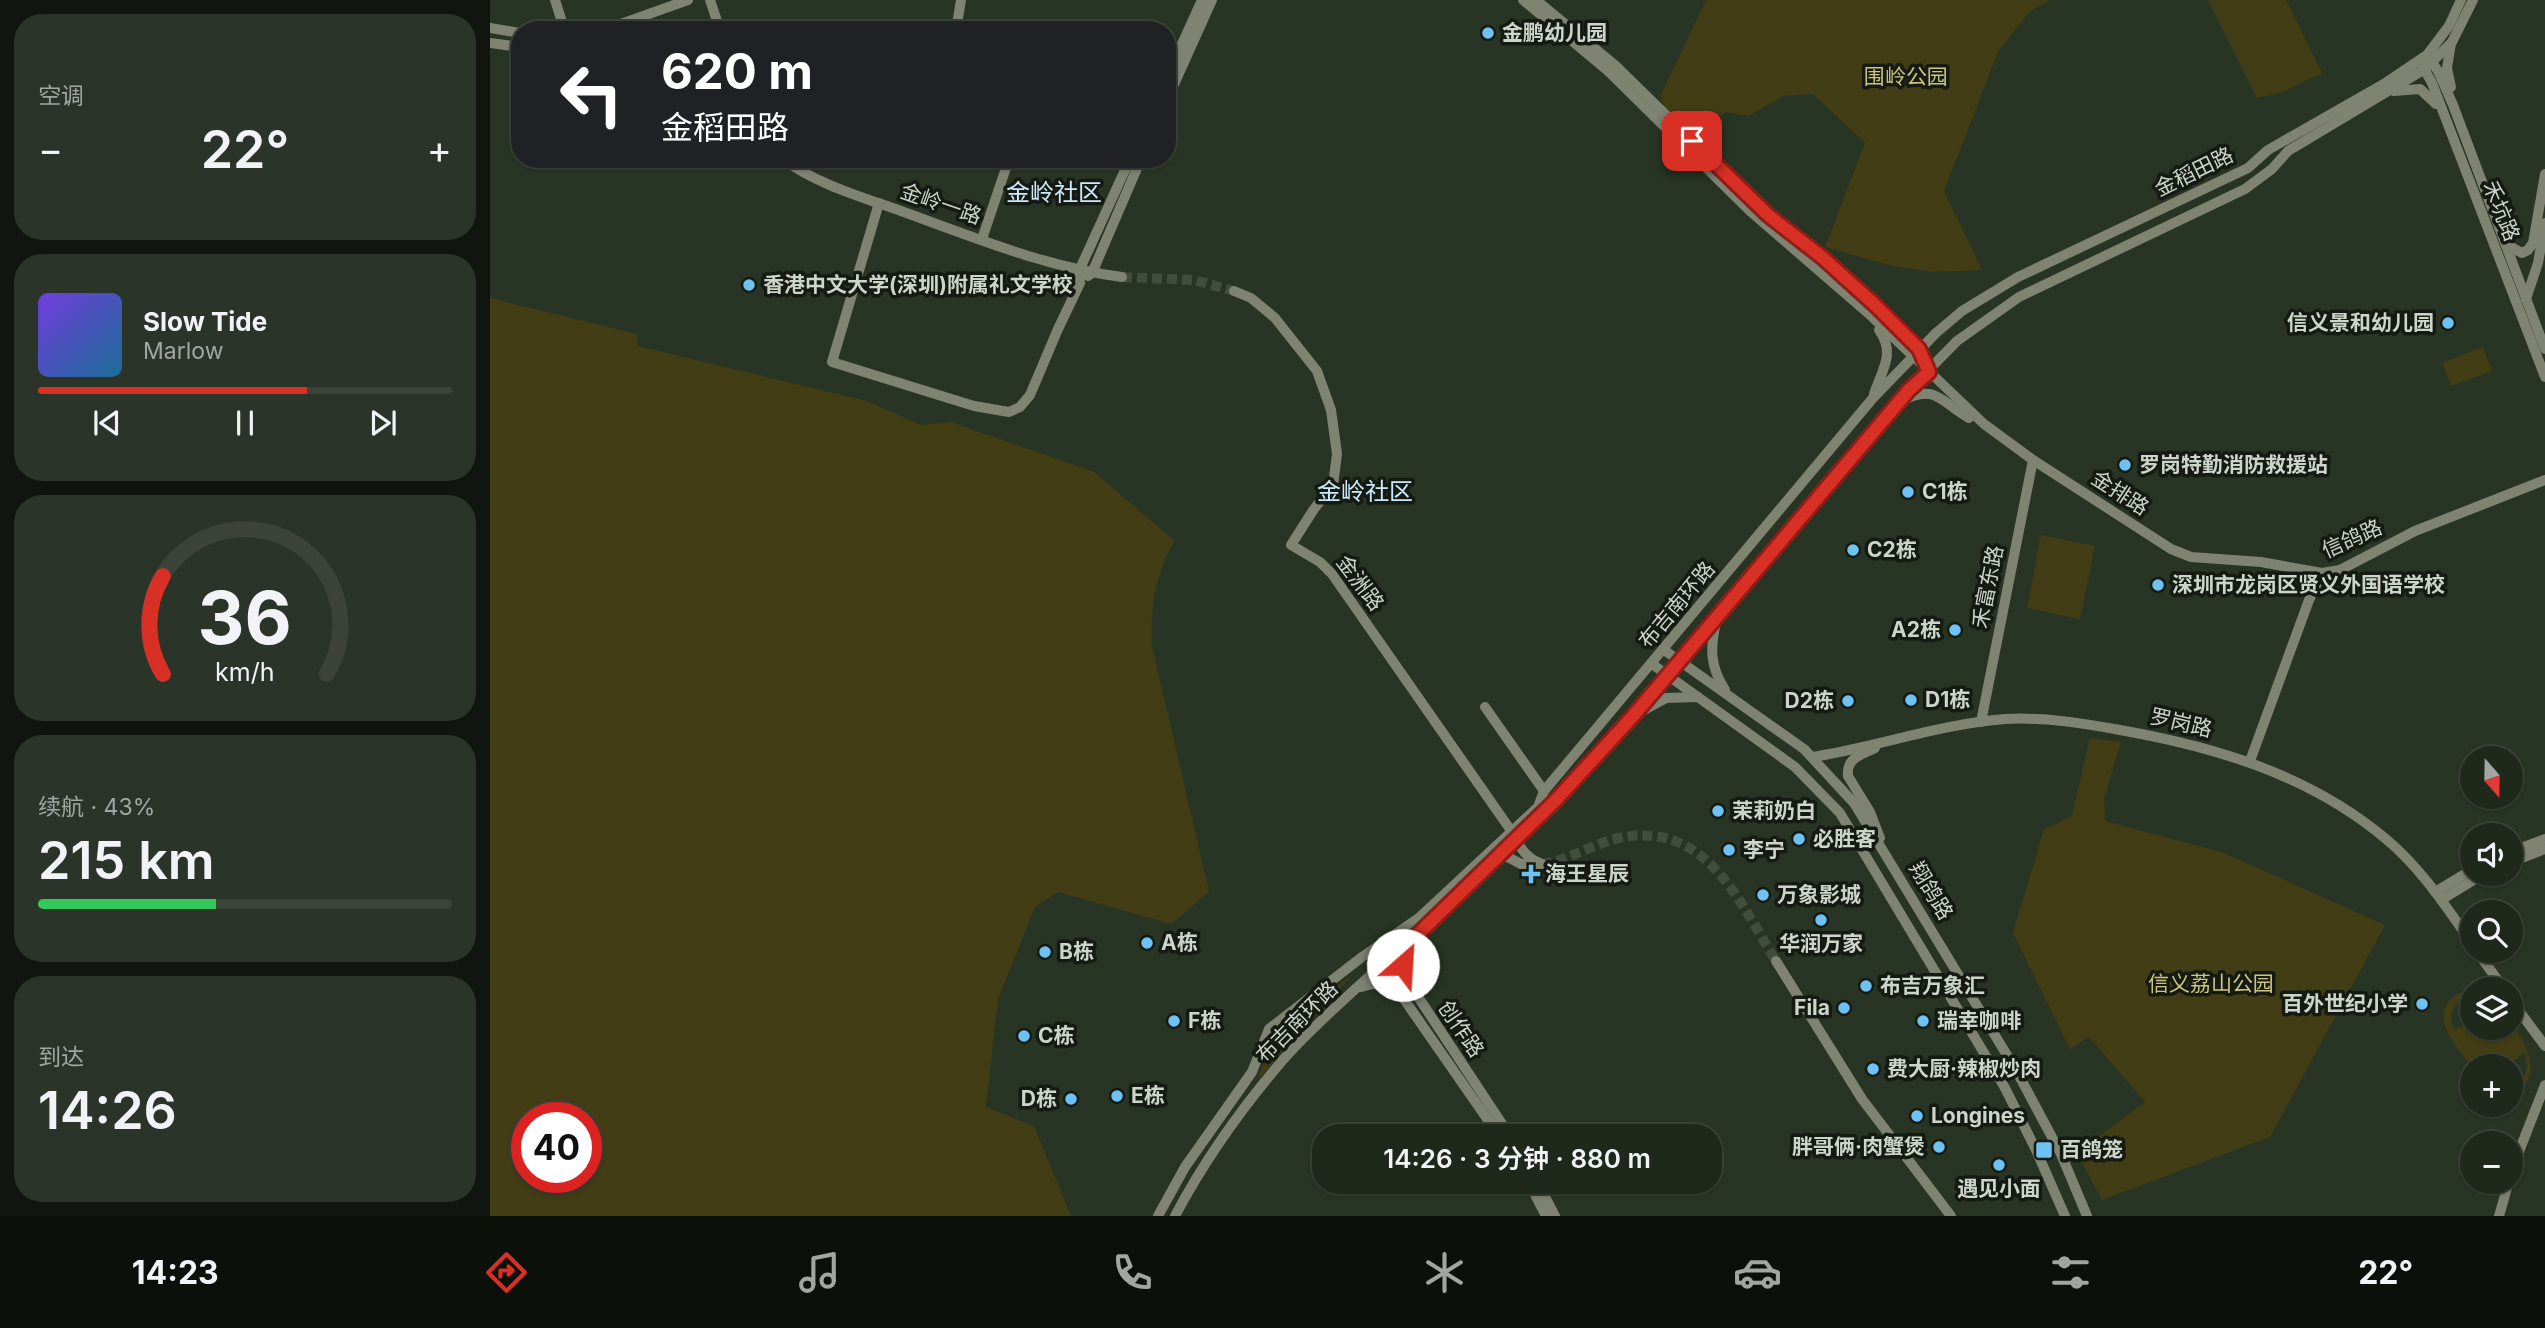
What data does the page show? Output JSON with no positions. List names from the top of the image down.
{
  "streets": {
    "street": [
      "金稻田路",
      "金岭一路",
      "禾坑路",
      "金排路",
      "信鸽路",
      "金洲路",
      "禾富东路",
      "布吉南环路",
      "罗岗路",
      "翔鸽路",
      "创作路"
    ]
  },
  "crossings": [
    ["金稻田路", "禾坑路"],
    ["金稻田路", "布吉南环路"],
    ["金排路", "信鸽路"],
    ["金排路", "禾富东路"],
    ["金排路", "布吉南环路"],
    ["信鸽路", "罗岗路"],
    ["金洲路", "布吉南环路"],
    ["禾富东路", "罗岗路"],
    ["布吉南环路", "翔鸽路"],
    ["布吉南环路", "创作路"],
    ["罗岗路", "翔鸽路"]
  ],
  "districts": ["金岭社区", "金岭社区"],
  "parks": ["围岭公园", "信义荔山公园"],
  "places": {
    "other": [
      "金鹏幼儿园",
      "香港中文大学(深圳)附属礼文学校",
      "信义景和幼儿园",
      "罗岗特勤消防救援站",
      "C1栋",
      "C2栋",
      "深圳市龙岗区贤义外国语学校",
      "A2栋",
      "D1栋",
      "D2栋",
      "茉莉奶白",
      "必胜客",
      "李宁",
      "万象影城",
      "华润万家",
      "A栋",
      "B栋",
      "布吉万象汇",
      "百外世纪小学",
      "Fila",
      "F栋",
      "瑞幸咖啡",
      "C栋",
      "费大厨·辣椒炒肉",
      "E栋",
      "D栋",
      "Longines",
      "胖哥俩·肉蟹煲",
      "遇见小面"
    ],
    "health": ["海王星辰"],
    "transit": ["百鸽笼"]
  },
  "north": "bottom",
  "page": {
    "tile": [
      "空调",
      ["续航 · 43%", "215 km"],
      ["到达", "14:26"]
    ],
    "turn": ["620 m", "金稻田路"],
    "heat": ["−", "22°", "+"],
    "song": ["Slow Tide", "Marlow"],
    "map_buttons": ["+", "−"],
    "limit": "40",
    "trip": "14:26 · 3 分钟 · 880 m",
    "tabs": ["14:23", "22°"],
    "gauge": ["36", "km/h"]
  }
}
